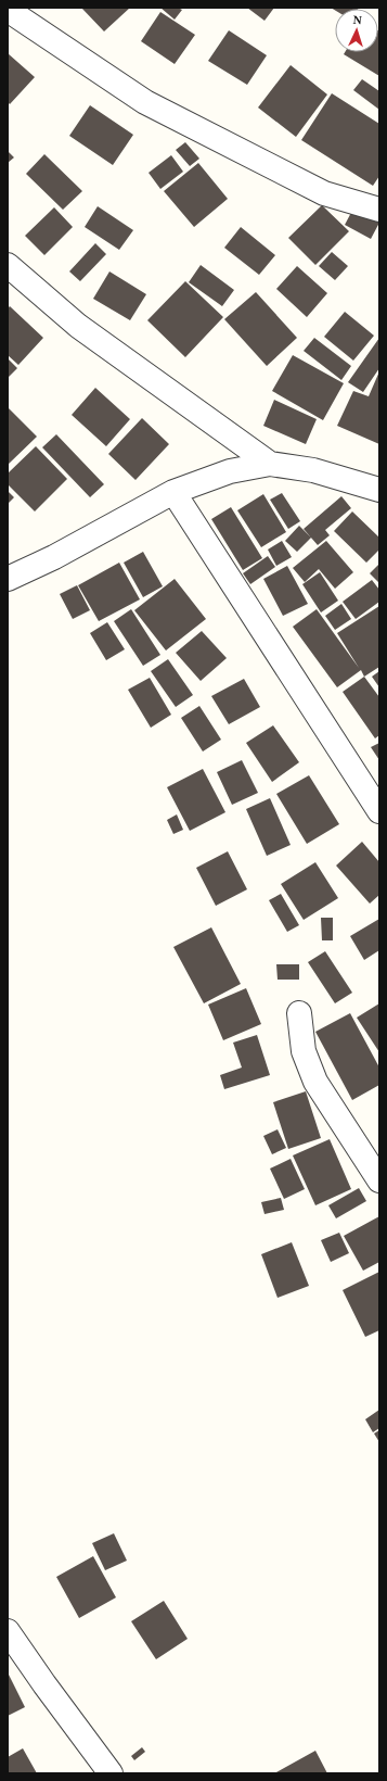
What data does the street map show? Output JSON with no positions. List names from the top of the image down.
{
  "north": "top"
}
